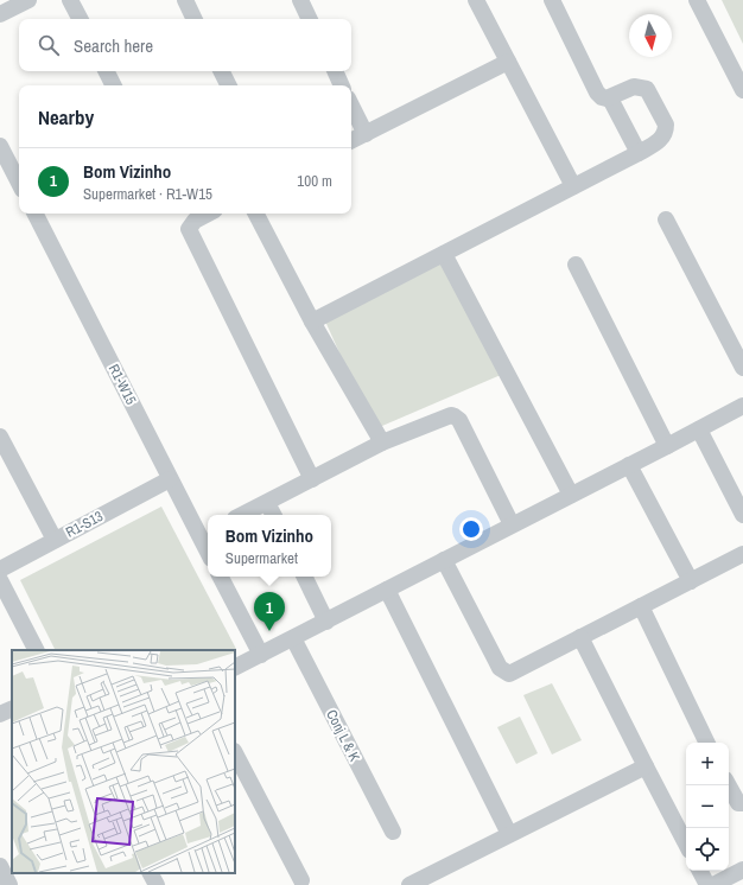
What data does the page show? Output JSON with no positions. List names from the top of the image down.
{
  "streets": {
    "street": ["R1-W15", "R1-S13", "Conj L & K"]
  },
  "crossings": [
    ["R1-W15", "R1-S13"]
  ],
  "north": "bottom",
  "page": {
    "search": "Search here",
    "heading": "Nearby",
    "list": [
      {
        "mark": "1",
        "name": "Bom Vizinho",
        "note": "Supermarket · R1-W15",
        "value": "100 m"
      }
    ],
    "popup": ["Bom Vizinho", "Supermarket"],
    "pins": "1",
    "map_buttons": ["+", "−"]
  }
}
